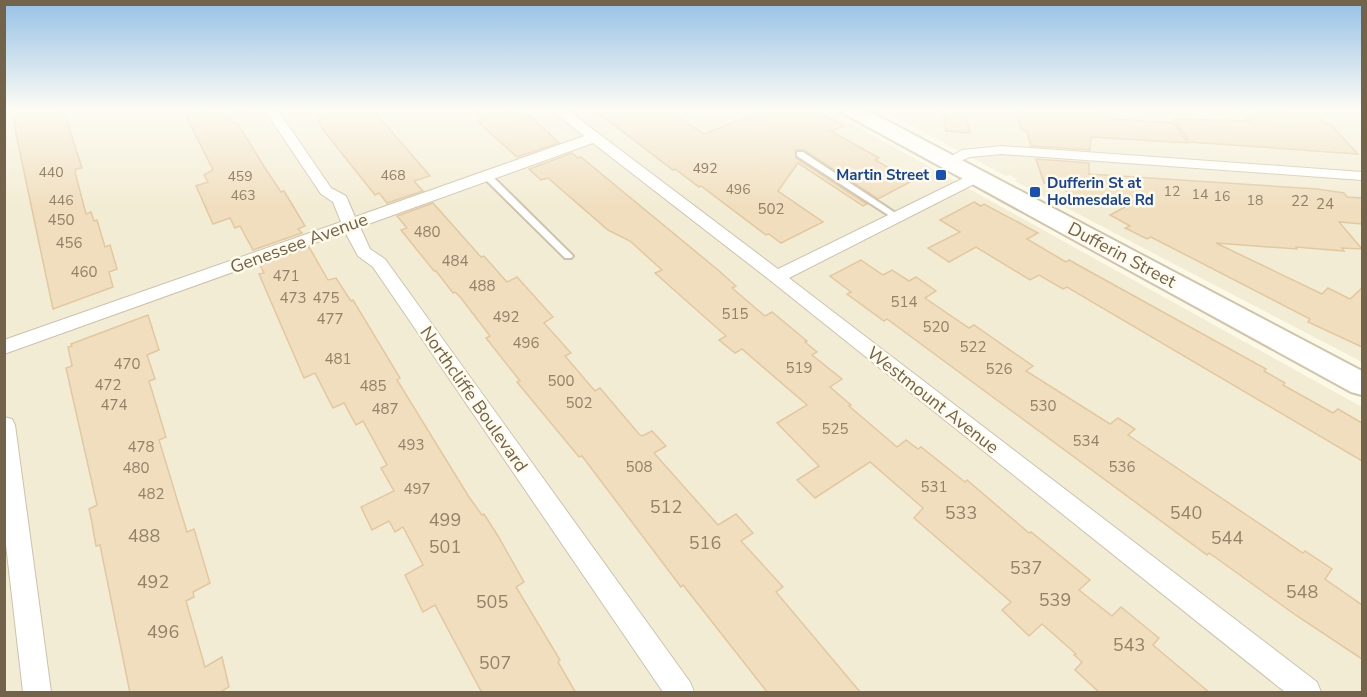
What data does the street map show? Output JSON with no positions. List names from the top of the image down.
{
  "streets": {
    "main road": ["Dufferin Street"],
    "street": ["Genessee Avenue", "Northcliffe Boulevard", "Westmount Avenue"]
  },
  "crossings": [
    ["Genessee Avenue", "Northcliffe Boulevard"]
  ],
  "places": {
    "transit": ["Martin Street", "Dufferin St at Holmesdale Rd"]
  },
  "house_numbers": [
    "492",
    "440",
    "468",
    "459",
    "496",
    "12",
    "14",
    "463",
    "16",
    "446",
    "18",
    "22",
    "24",
    "502",
    "450",
    "480",
    "456",
    "484",
    "460",
    "471",
    "488",
    "473",
    "475",
    "514",
    "515",
    "492",
    "477",
    "520",
    "496",
    "522",
    "481",
    "470",
    "519",
    "526",
    "500",
    "472",
    "485",
    "502",
    "474",
    "530",
    "487",
    "525",
    "534",
    "493",
    "478",
    "508",
    "536",
    "480",
    "531",
    "497",
    "482",
    "512",
    "533",
    "540",
    "499",
    "488",
    "544",
    "516",
    "501",
    "537",
    "492",
    "548",
    "539",
    "505",
    "496",
    "543",
    "507"
  ]
}
